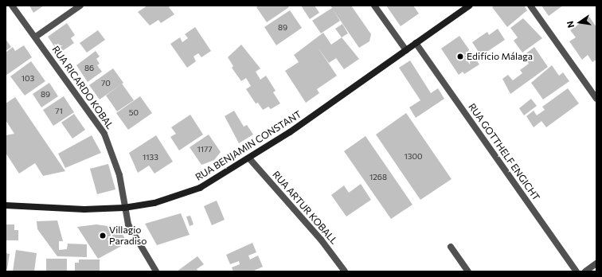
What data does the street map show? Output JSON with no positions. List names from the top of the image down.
{
  "streets": {
    "main road": ["RUA BENJAMIN CONSTANT"],
    "street": ["RUA RICARDO KOBAL", "RUA GOTTHELF ENGICHT", "RUA ARTUR KOBALL"]
  },
  "crossings": [
    ["RUA RICARDO KOBAL", "RUA BENJAMIN CONSTANT"],
    ["RUA BENJAMIN CONSTANT", "RUA GOTTHELF ENGICHT"],
    ["RUA BENJAMIN CONSTANT", "RUA ARTUR KOBALL"]
  ],
  "places": ["Edifício Málaga", "Villagio Paradiso"],
  "house_numbers": [
    "89",
    "86",
    "103",
    "70",
    "89",
    "71",
    "50",
    "1177",
    "1300",
    "1133",
    "1268"
  ],
  "north": "left"
}
